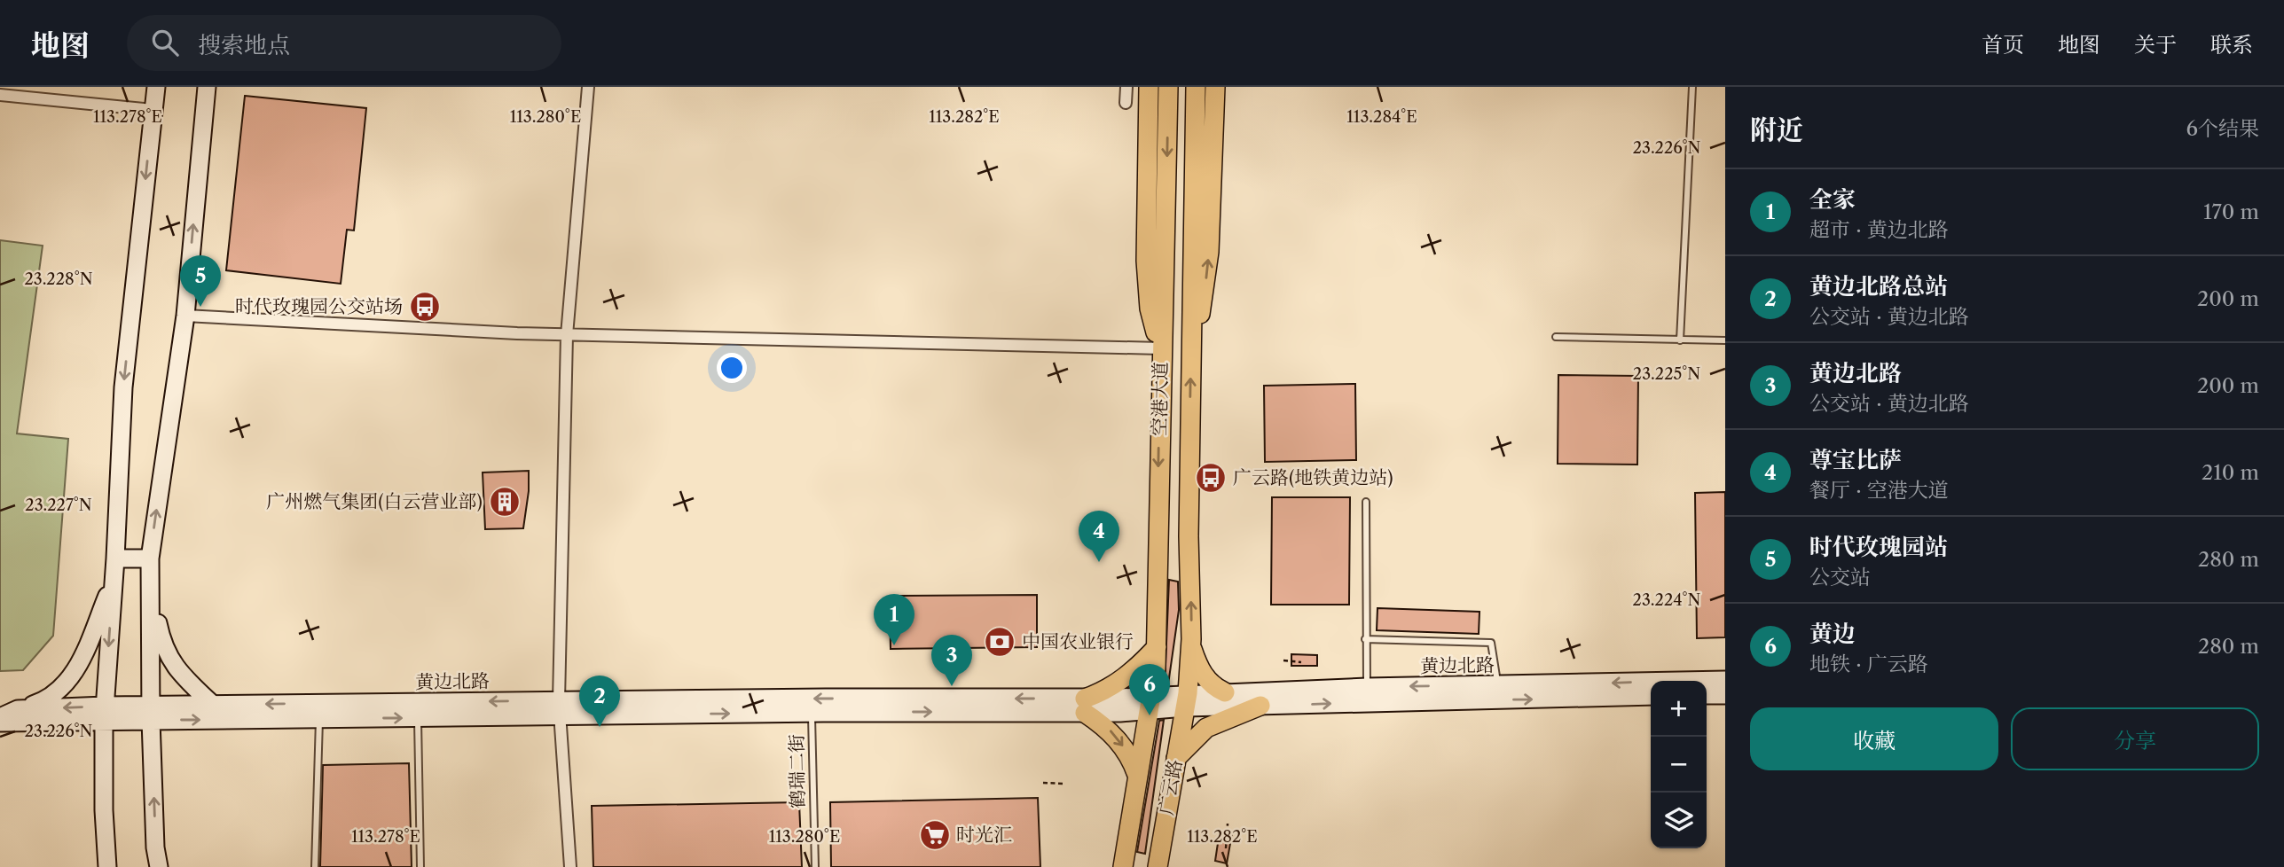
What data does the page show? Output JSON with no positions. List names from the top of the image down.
{
  "streets": {
    "main road": ["空港大道", "广云路"],
    "street": ["黄边北路"],
    "lane": ["鹤瑞二街"]
  },
  "crossings": [
    ["空港大道", "黄边北路"],
    ["空港大道", "广云路"],
    ["黄边北路", "鹤瑞二街"],
    ["黄边北路", "广云路"]
  ],
  "places": {
    "bus stop": ["时代玫瑰园公交站场", "广云路(地铁黄边站)"],
    "building": ["广州燃气集团(白云营业部)"],
    "bank": ["中国农业银行"],
    "supermarket": ["时光汇"]
  },
  "page": {
    "header": "地图",
    "search": "搜索地点",
    "nav": [
      "首页",
      "地图",
      "关于",
      "联系"
    ],
    "heading": ["附近", "6个结果"],
    "list": [
      {
        "mark": "1",
        "name": "全家",
        "note": "超市 · 黄边北路",
        "value": "170 m"
      },
      {
        "mark": "2",
        "name": "黄边北路总站",
        "note": "公交站 · 黄边北路",
        "value": "200 m"
      },
      {
        "mark": "3",
        "name": "黄边北路",
        "note": "公交站 · 黄边北路",
        "value": "200 m"
      },
      {
        "mark": "4",
        "name": "尊宝比萨",
        "note": "餐厅 · 空港大道",
        "value": "210 m"
      },
      {
        "mark": "5",
        "name": "时代玫瑰园站",
        "note": "公交站",
        "value": "280 m"
      },
      {
        "mark": "6",
        "name": "黄边",
        "note": "地铁 · 广云路",
        "value": "280 m"
      }
    ],
    "pins": [
      "5",
      "4",
      "1",
      "3",
      "6",
      "2"
    ],
    "map_buttons": ["+", "−"],
    "buttons": ["收藏", "分享"]
  },
  "coordinates": [
    "113.278°E",
    "113.280°E",
    "113.282°E",
    "113.284°E",
    "23.226°N",
    "23.228°N",
    "23.225°N",
    "23.227°N",
    "23.224°N"
  ]
}
